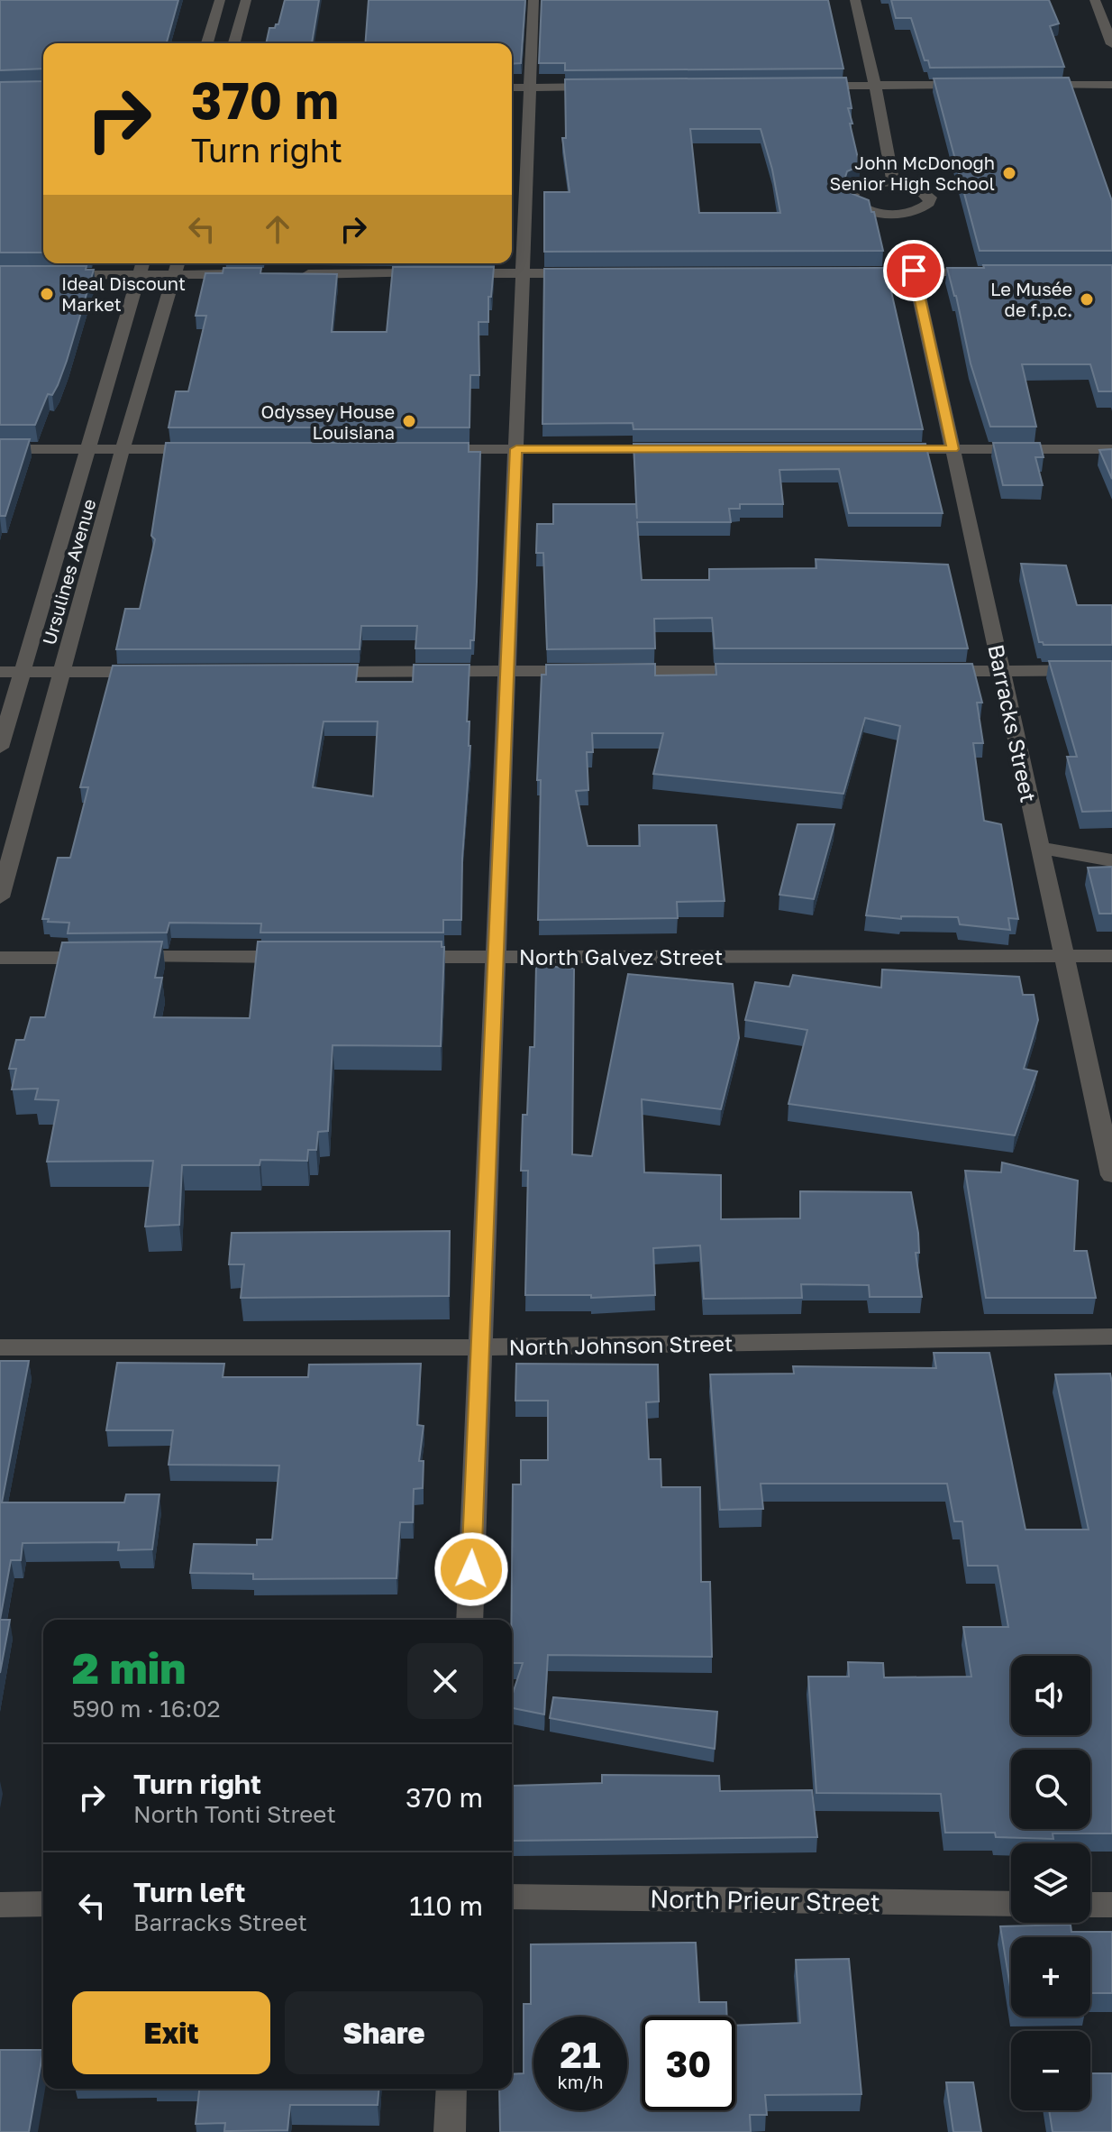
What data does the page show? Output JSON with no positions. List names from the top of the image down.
{
  "streets": {
    "street": [
      "Ursulines Avenue",
      "Barracks Street",
      "North Galvez Street",
      "North Johnson Street",
      "North Prieur Street"
    ]
  },
  "crossings": [
    ["Barracks Street", "North Galvez Street"]
  ],
  "places": [
    "John McDonogh Senior High School",
    "Ideal Discount Market",
    "Le Musée de f.p.c.",
    "Odyssey House Louisiana"
  ],
  "page": {
    "turn": ["370 m", "Turn right"],
    "heading": ["2 min", "590 m · 16:02"],
    "map_buttons": ["+", "−"],
    "list": [
      {
        "name": "Turn right",
        "note": "North Tonti Street",
        "value": "370 m"
      },
      {
        "name": "Turn left",
        "note": "Barracks Street",
        "value": "110 m"
      }
    ],
    "buttons": ["Exit", "Share"],
    "speed": "21 km/h",
    "limit": "30"
  }
}
